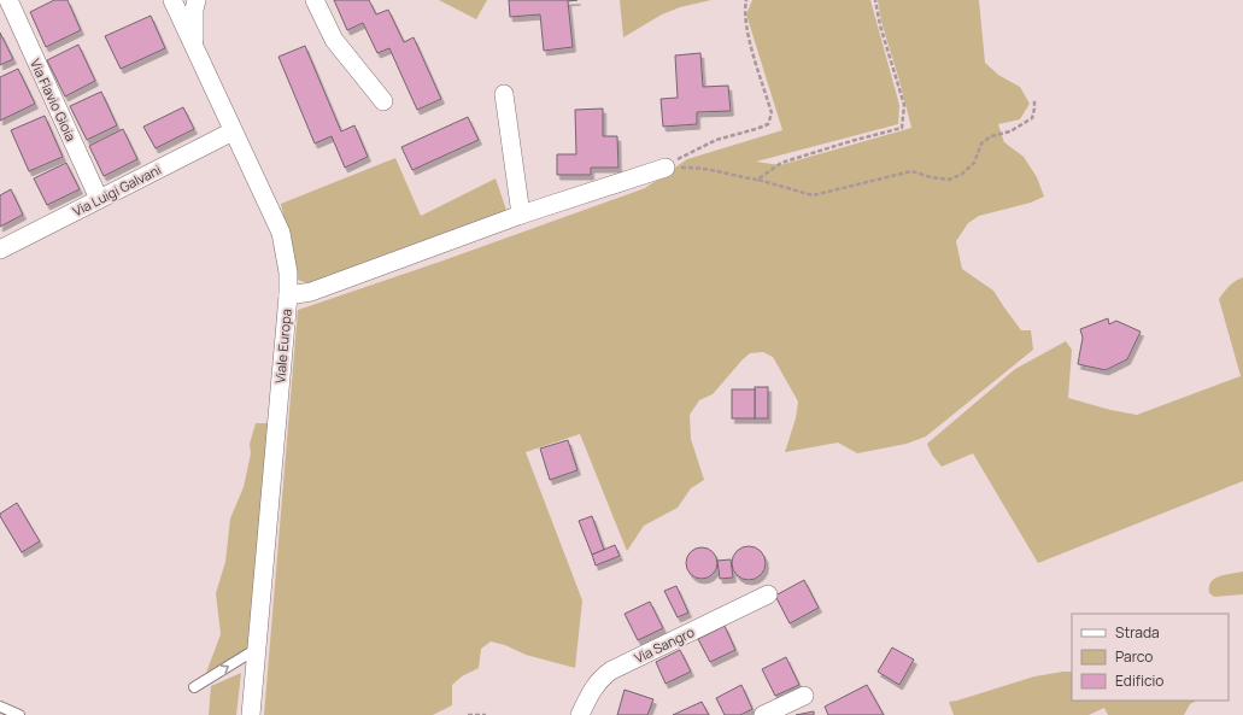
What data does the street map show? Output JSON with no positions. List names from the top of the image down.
{
  "streets": {
    "street": [
      "Via Flavio Gioia",
      "Via Luigi Galvani",
      "Viale Europa",
      "Via Sangro"
    ]
  },
  "crossings": [
    ["Via Flavio Gioia", "Via Luigi Galvani"],
    ["Via Luigi Galvani", "Viale Europa"]
  ],
  "legend": ["Strada", "Parco", "Edificio"]
}
